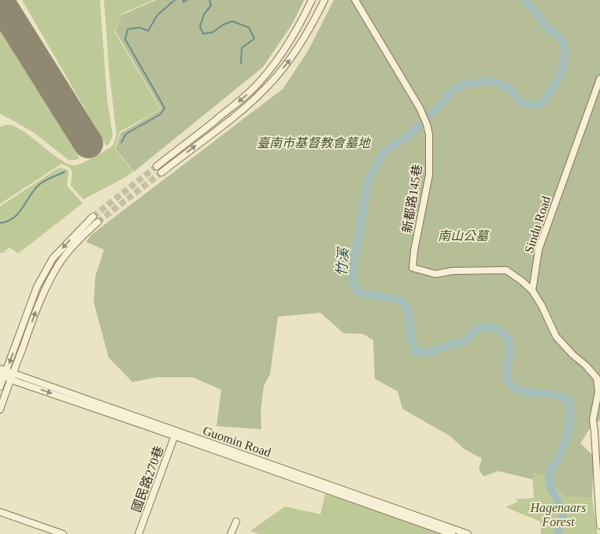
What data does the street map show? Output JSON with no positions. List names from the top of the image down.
{
  "streets": {
    "street": [
      "新都路145巷",
      "Sindu Road",
      "Guomin Road",
      "國民路270巷"
    ]
  },
  "crossings": [
    ["新都路145巷", "Sindu Road"],
    ["Guomin Road", "國民路270巷"]
  ],
  "water": ["竹溪"],
  "parks": ["臺南市基督教會墓地", "南山公墓", "Hagenaars Forest"]
}
